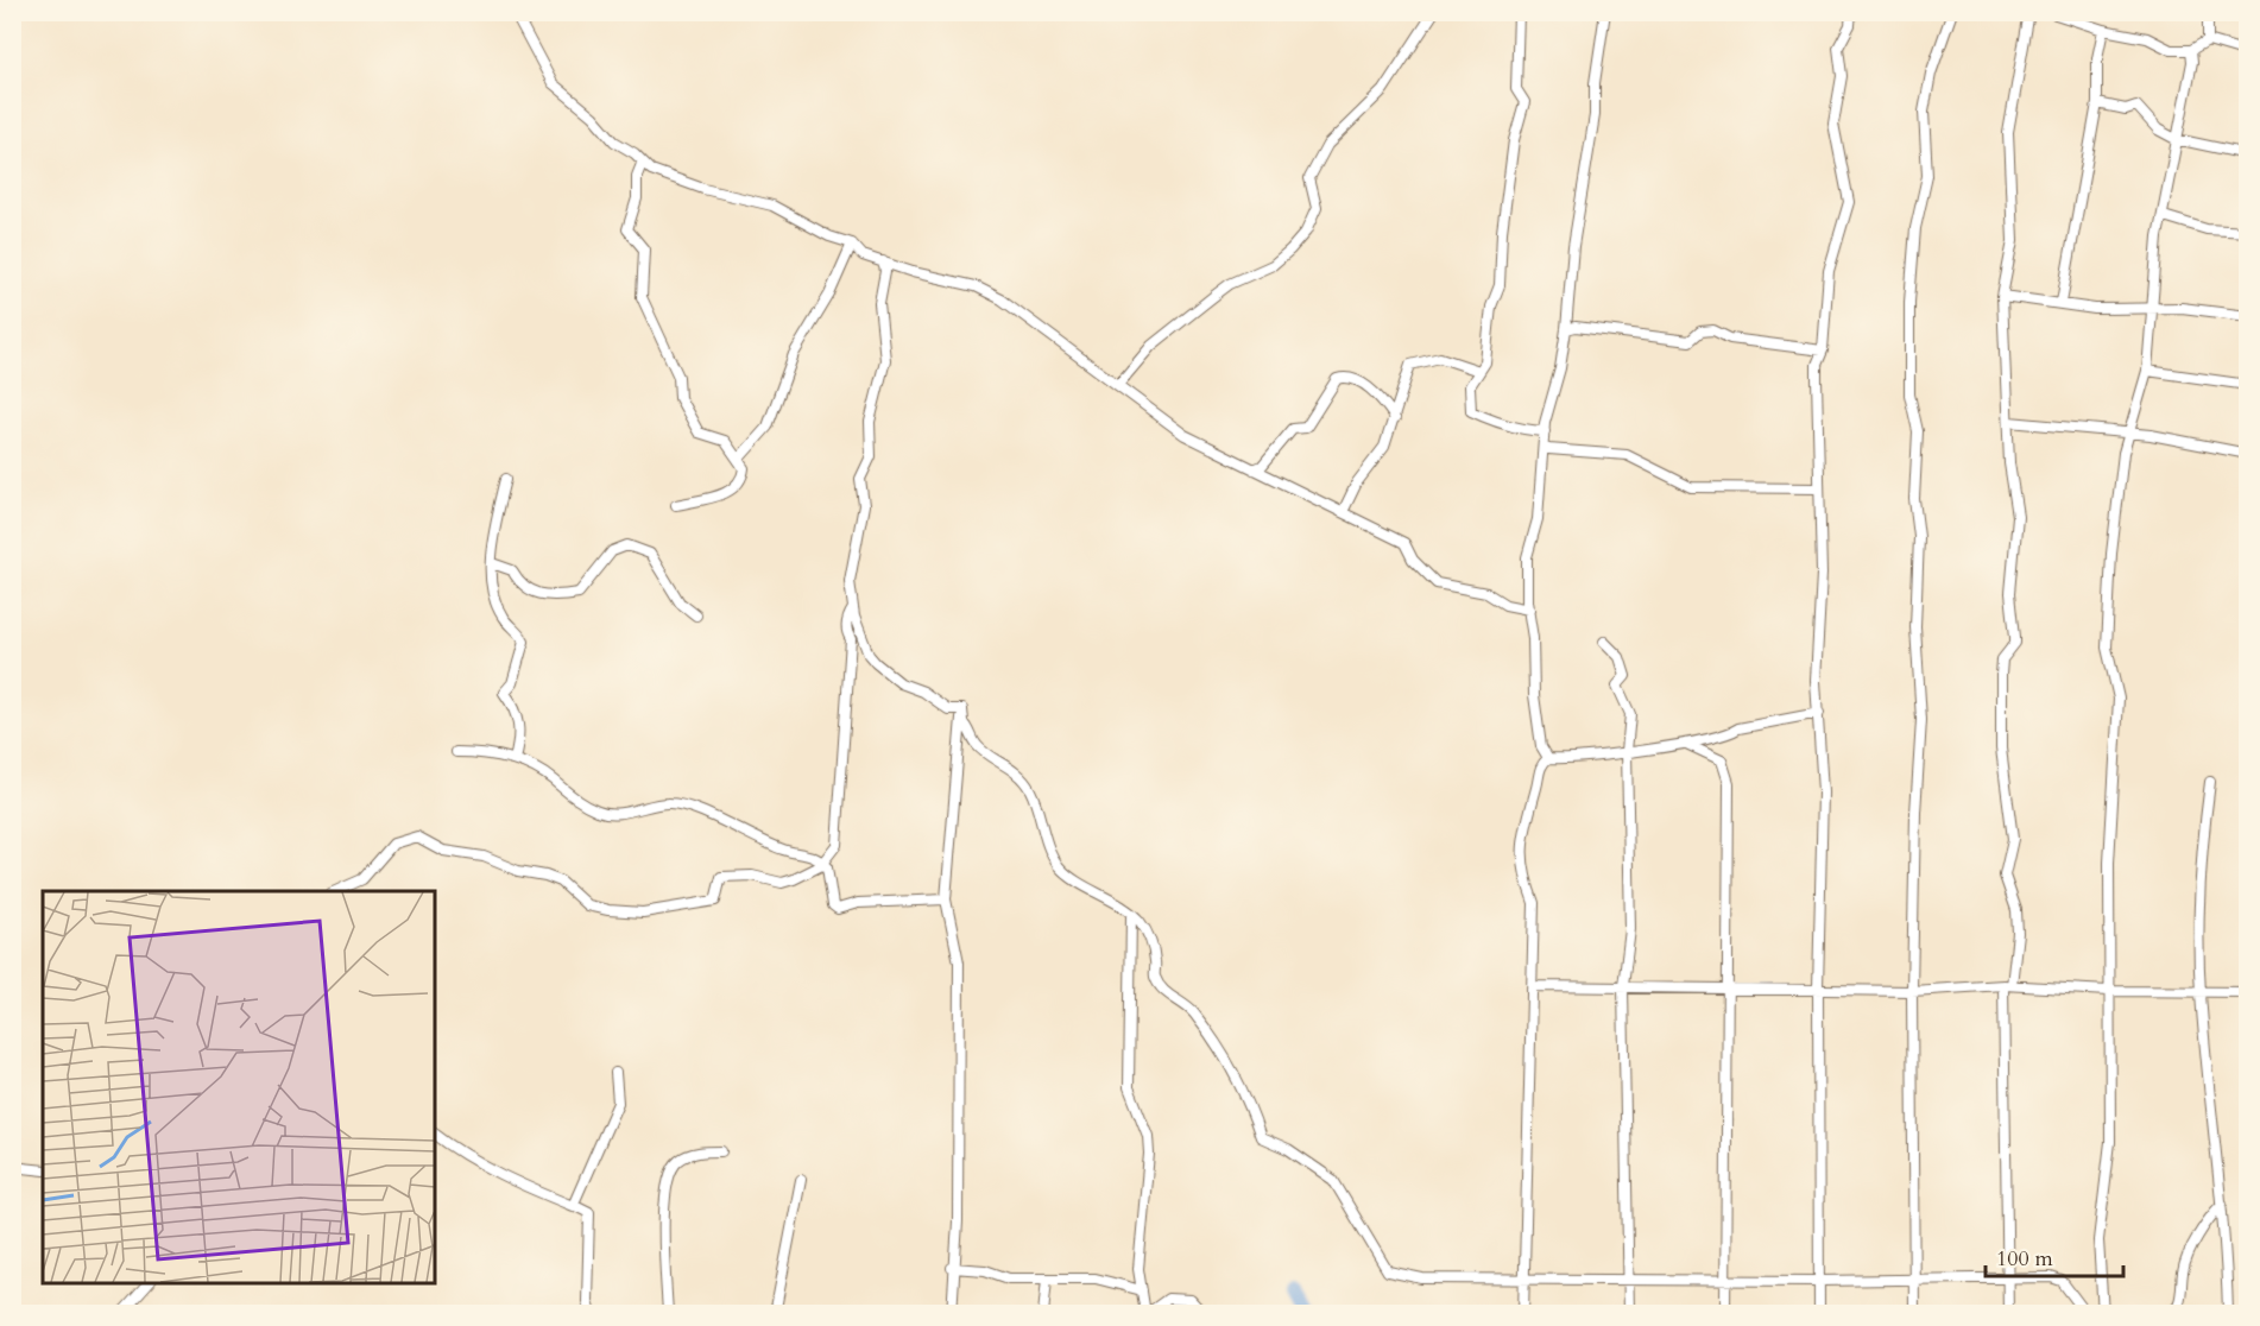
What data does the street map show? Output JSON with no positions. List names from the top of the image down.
{
  "scale_bar": "100 m"
}
